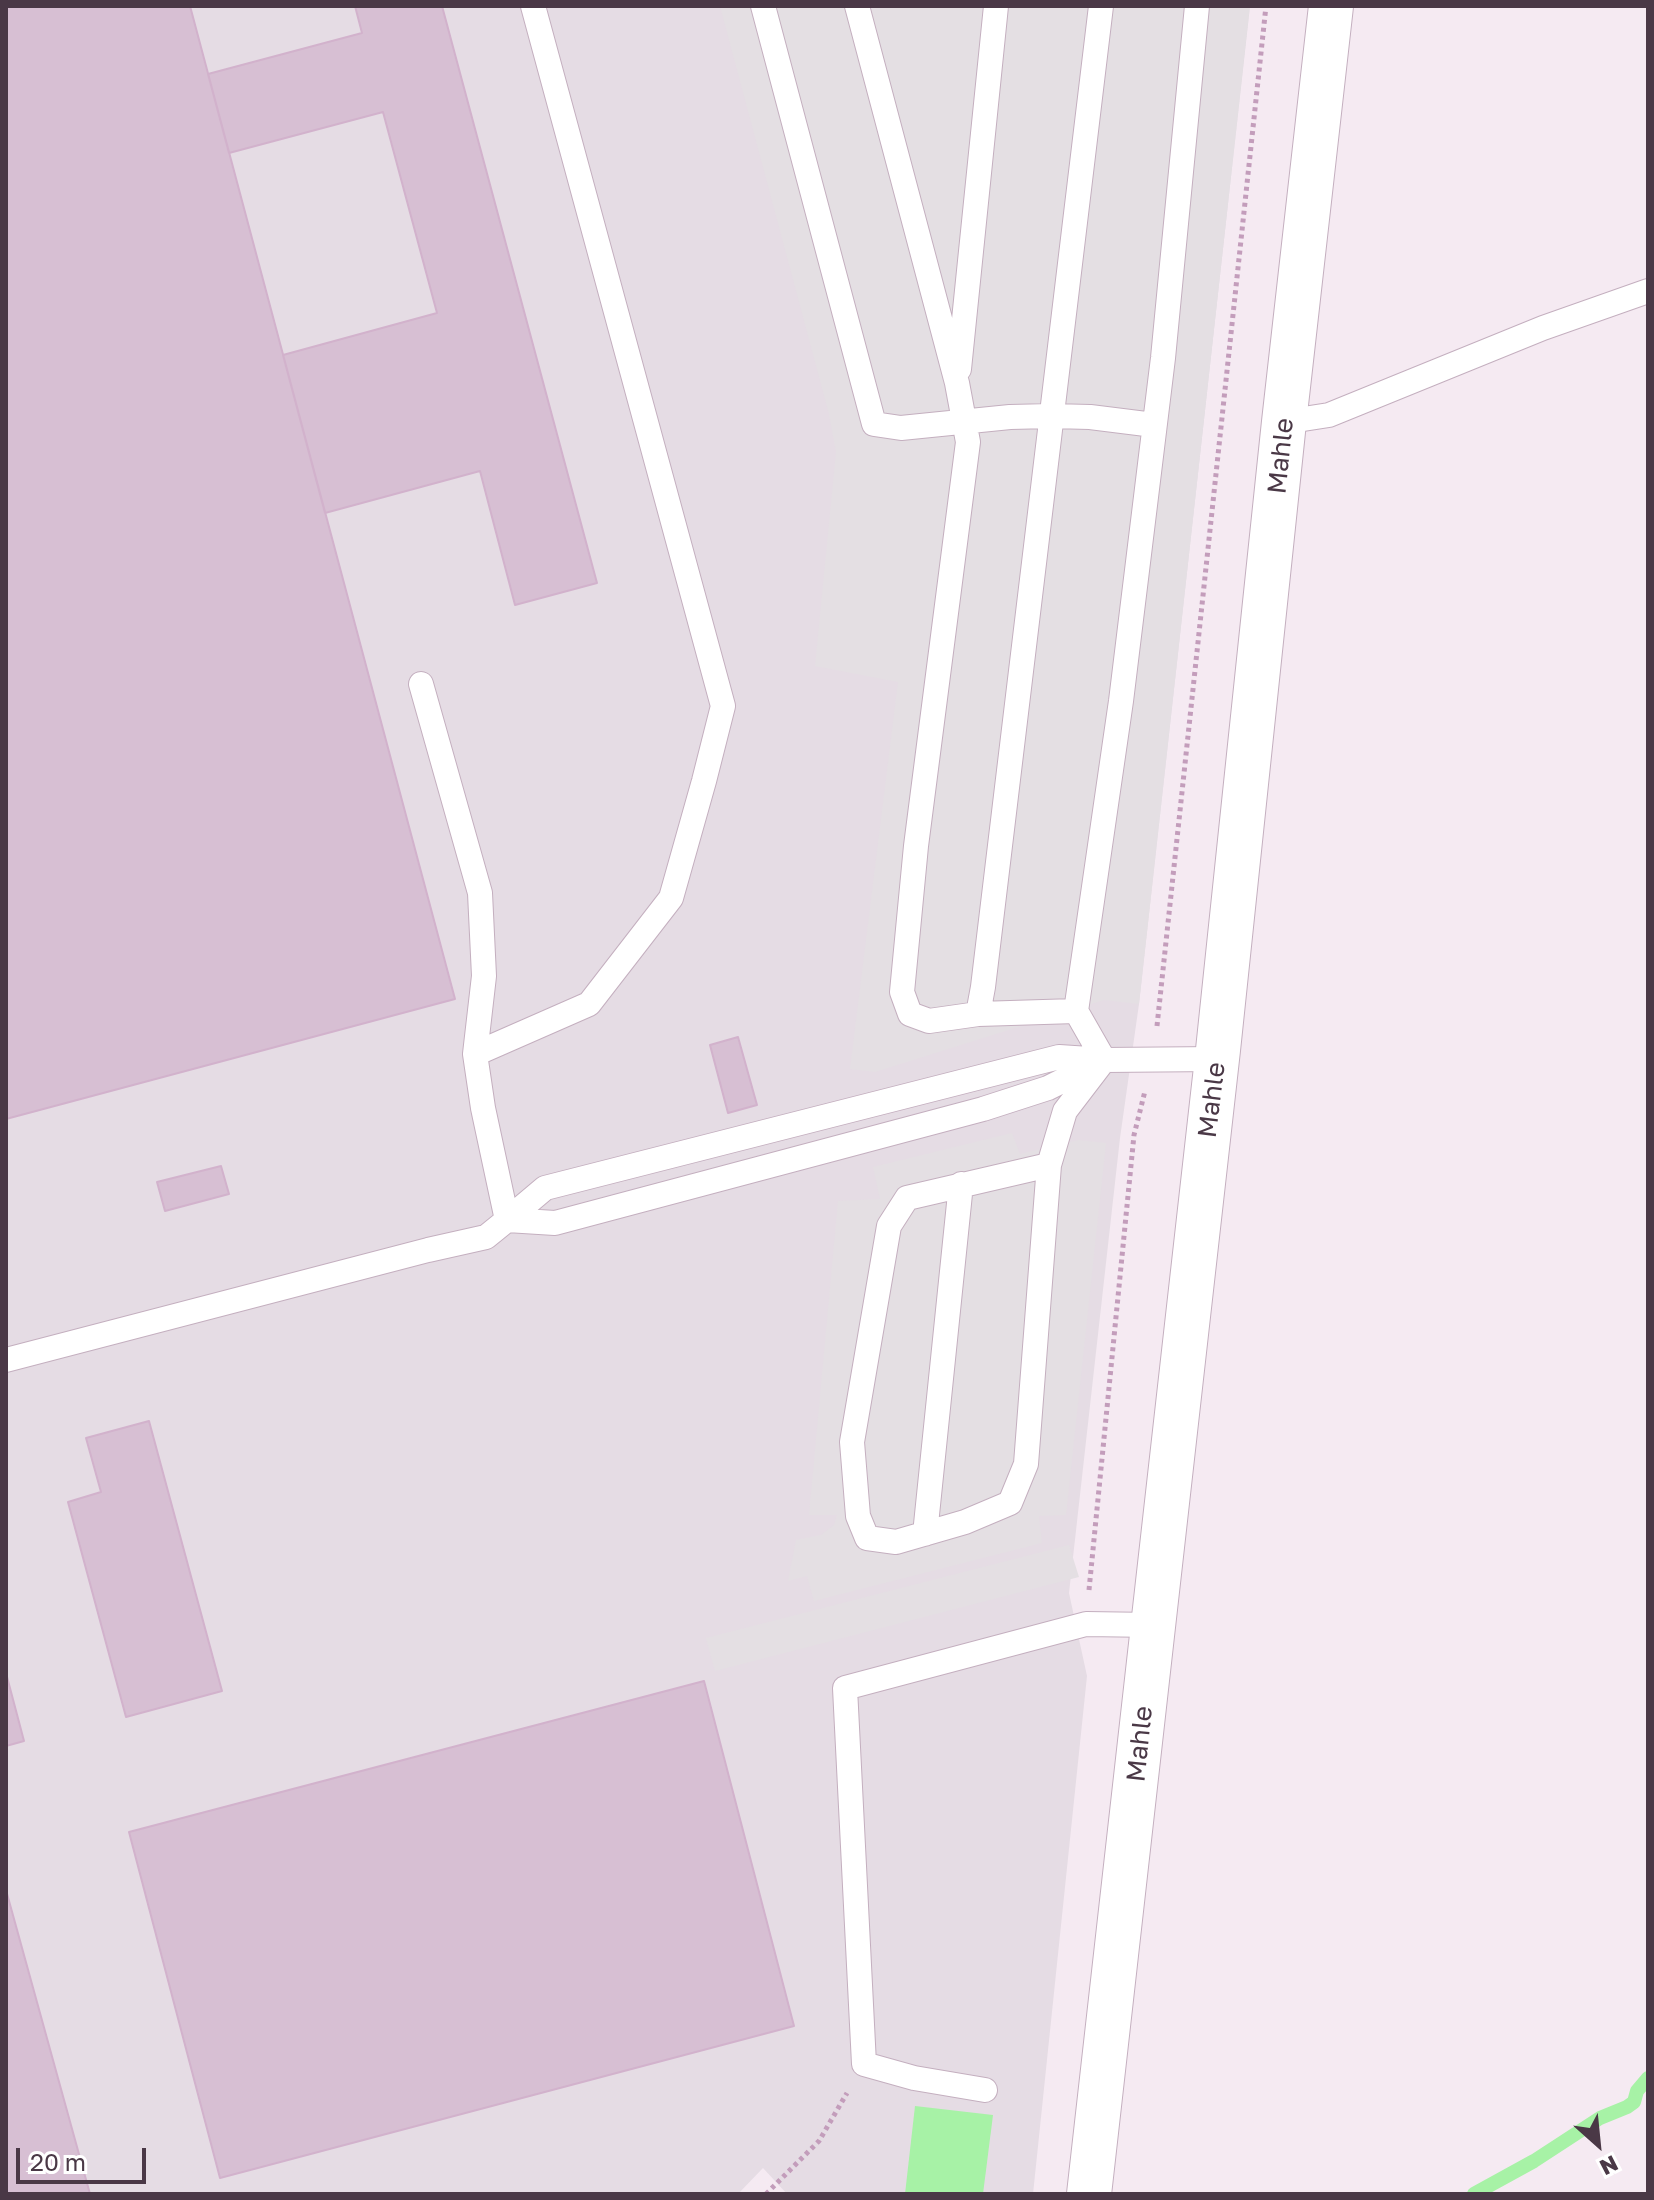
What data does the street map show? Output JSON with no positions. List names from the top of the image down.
{
  "streets": {
    "street": ["Mahle"]
  },
  "scale_bar": "20 m",
  "north": "bottom right"
}
